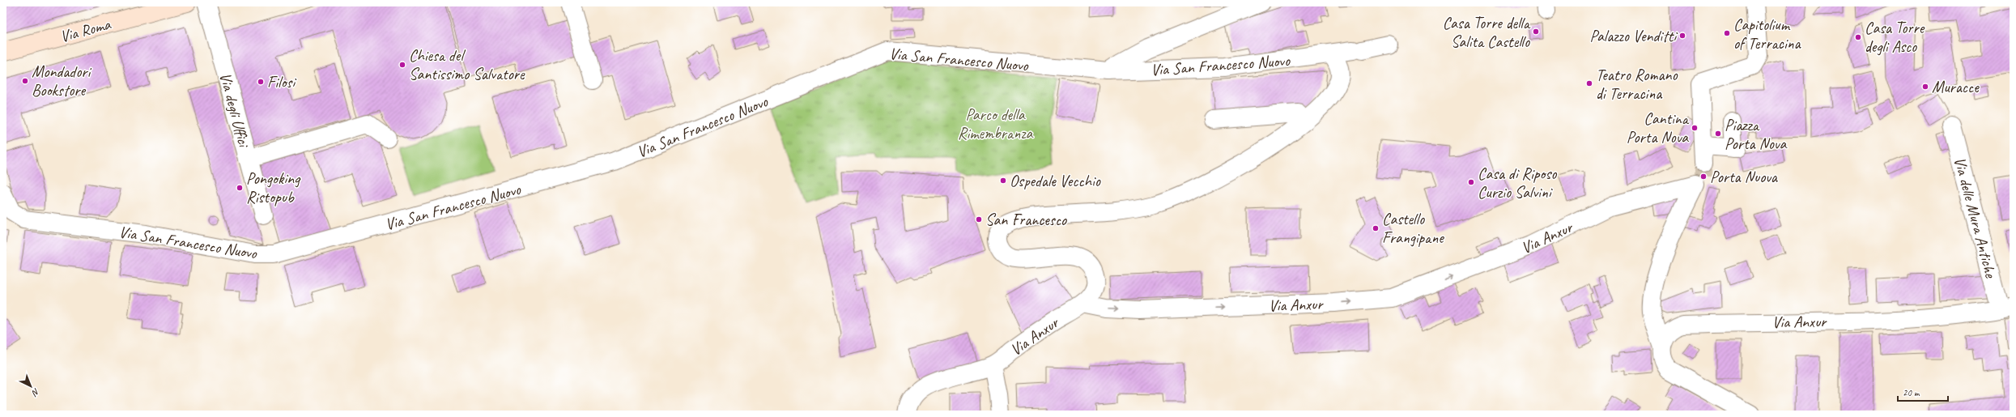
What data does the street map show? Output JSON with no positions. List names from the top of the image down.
{
  "streets": {
    "main road": ["Via Roma"],
    "street": [
      "Via San Francesco Nuovo",
      "Via degli Uffici",
      "Via delle Mura Antiche",
      "Via Anxur"
    ]
  },
  "crossings": [
    ["Via delle Mura Antiche", "Via Anxur"]
  ],
  "one_way": ["Via Anxur"],
  "parks": ["Parco della Rimembranza"],
  "places": [
    "Casa Torre della Salita Castello",
    "Capitolium of Terracina",
    "Palazzo Venditti",
    "Casa Torre degli Asco",
    "Chiesa del Santissimo Salvatore",
    "Mondadori Bookstore",
    "Filosi",
    "Teatro Romano di Terracina",
    "Muracce",
    "Cantina Porta Nova",
    "Piazza Porta Nova",
    "Porta Nuova",
    "Ospedale Vecchio",
    "Casa di Riposo Curzio Salvini",
    "Pongoking Ristopub",
    "San Francesco",
    "Castello Frangipane"
  ],
  "scale_bar": "20 m",
  "north": "bottom right"
}
